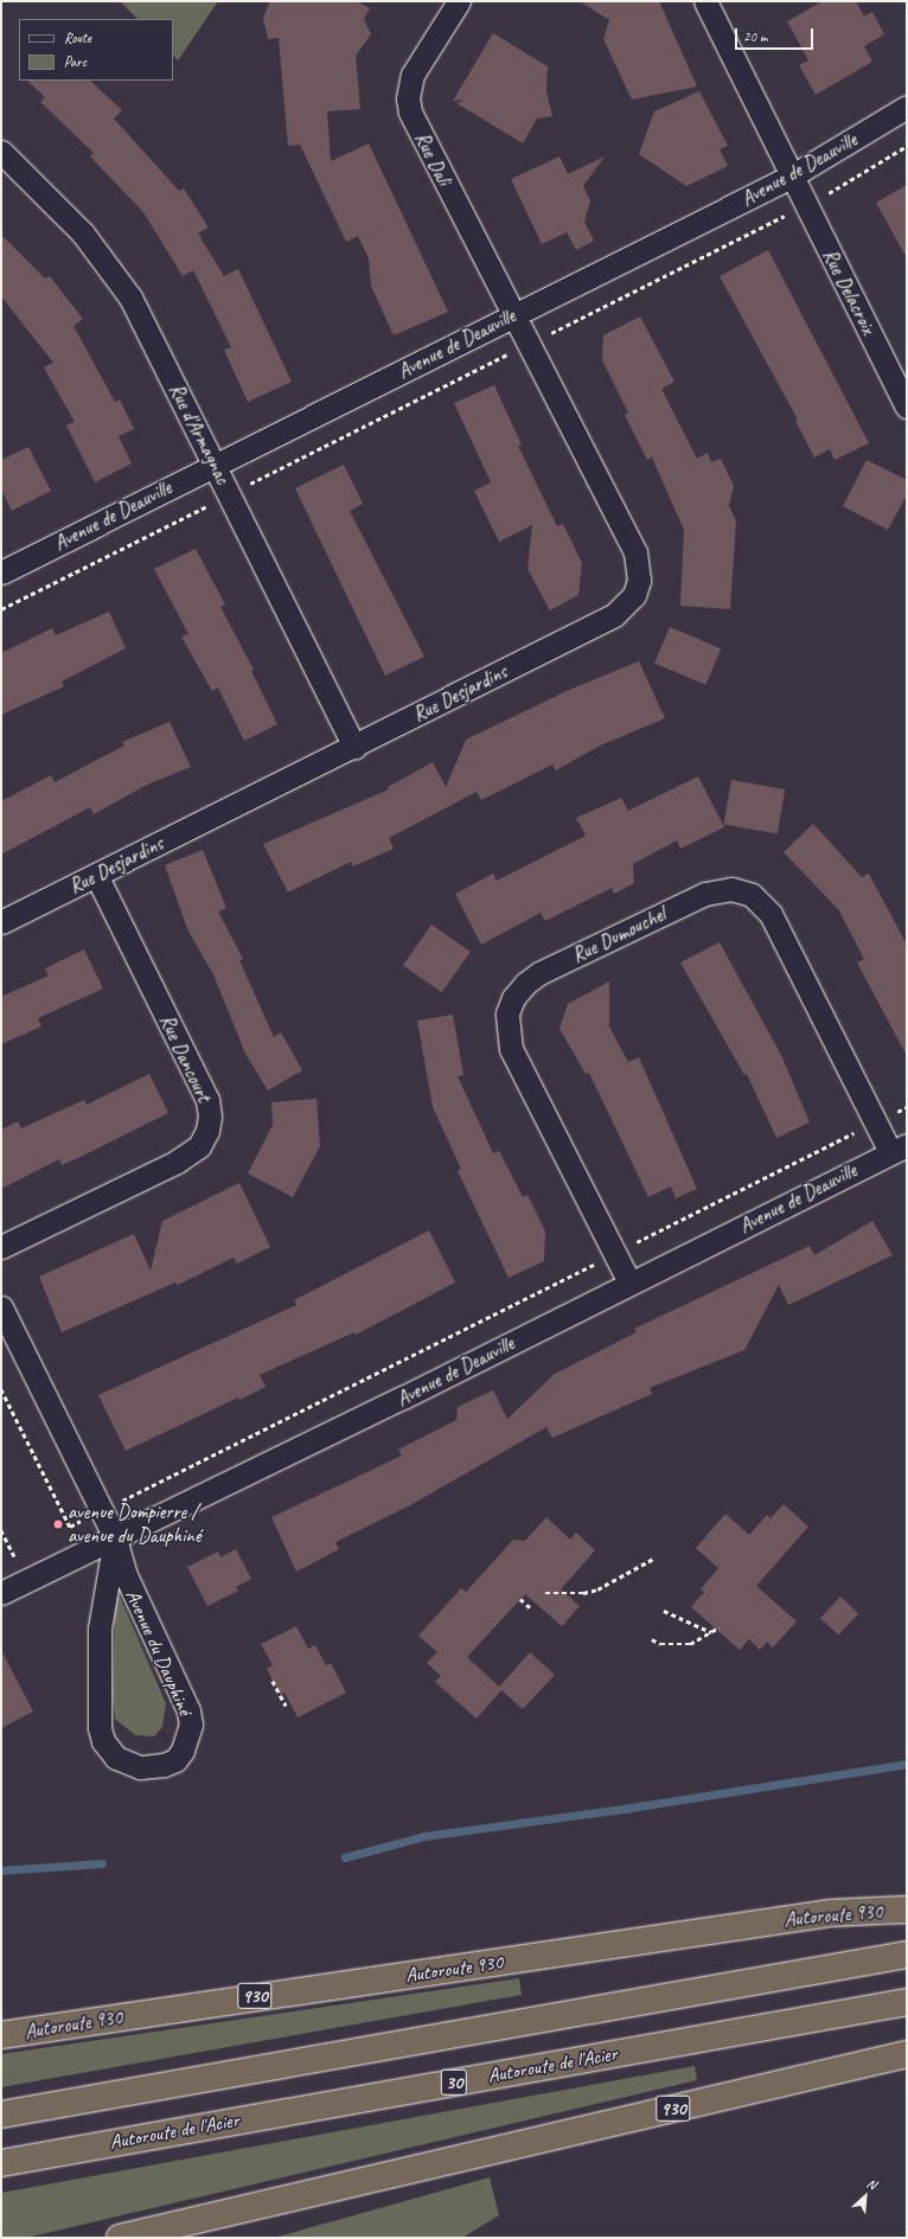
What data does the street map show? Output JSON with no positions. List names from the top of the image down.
{
  "streets": {
    "highway": [
      "Autoroute 930",
      "930",
      "Autoroute de l'Acier",
      "30"
    ],
    "street": [
      "Rue Dali",
      "Avenue de Deauville",
      "Rue Delacroix",
      "Rue d'Armagnac",
      "Rue Desjardins",
      "Rue Dumouchel",
      "Rue Dancourt",
      "Avenue du Dauphiné"
    ]
  },
  "crossings": [
    ["Rue Dali", "Avenue de Deauville"],
    ["Rue Dali", "Rue Desjardins"],
    ["Avenue de Deauville", "Rue Delacroix"],
    ["Avenue de Deauville", "Rue d'Armagnac"],
    ["Avenue de Deauville", "Rue Desjardins"],
    ["Avenue de Deauville", "Rue Dumouchel"],
    ["Avenue de Deauville", "Avenue du Dauphiné"],
    ["Rue d'Armagnac", "Rue Desjardins"],
    ["Rue Desjardins", "Rue Dancourt"]
  ],
  "places": ["avenue Dompierre / avenue du Dauphiné"],
  "legend": ["Route", "Parc"],
  "scale_bar": "20 m",
  "north": "top right"
}
